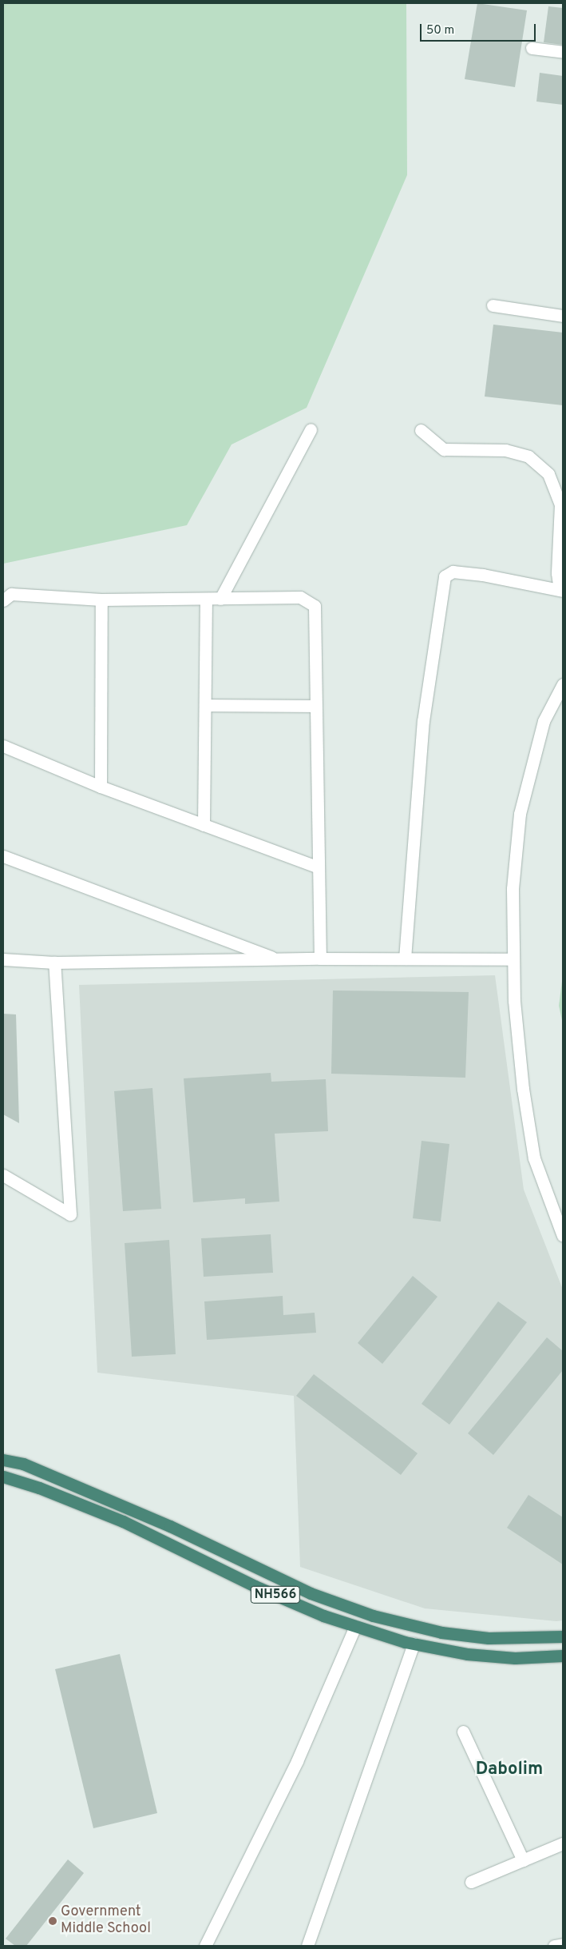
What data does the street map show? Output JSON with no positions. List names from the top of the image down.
{
  "streets": {
    "highway": ["NH566"]
  },
  "districts": ["Dabolim"],
  "places": ["Government Middle School"],
  "scale_bar": "50 m"
}
